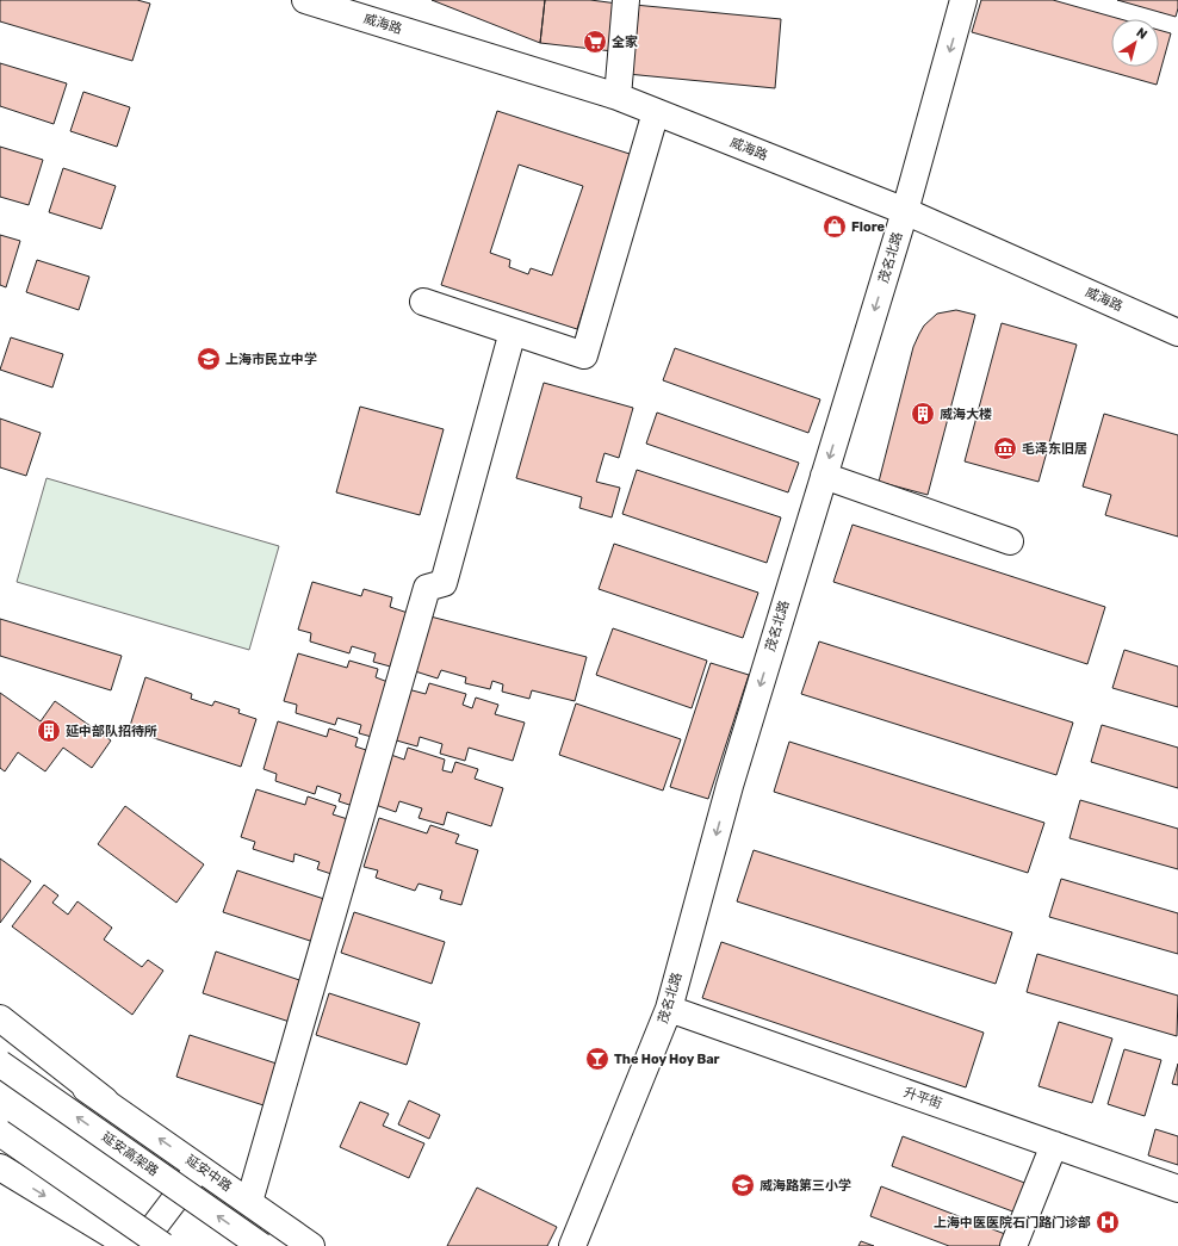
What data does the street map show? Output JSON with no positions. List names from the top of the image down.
{
  "streets": {
    "main road": [
      "威海路",
      "茂名北路",
      "升平街",
      "延安高架路",
      "延安中路"
    ]
  },
  "crossings": [
    ["威海路", "茂名北路"],
    ["茂名北路", "升平街"]
  ],
  "one_way": ["茂名北路"],
  "places": {
    "supermarket": ["全家"],
    "shop": ["Flore"],
    "school or university": ["上海市民立中学", "威海路第三小学"],
    "building": ["威海大楼", "延中部队招待所"],
    "museum": ["毛泽东旧居"],
    "bar": ["The Hoy Hoy Bar"],
    "hospital": ["上海中医医院石门路门诊部"]
  },
  "north": "top right"
}
